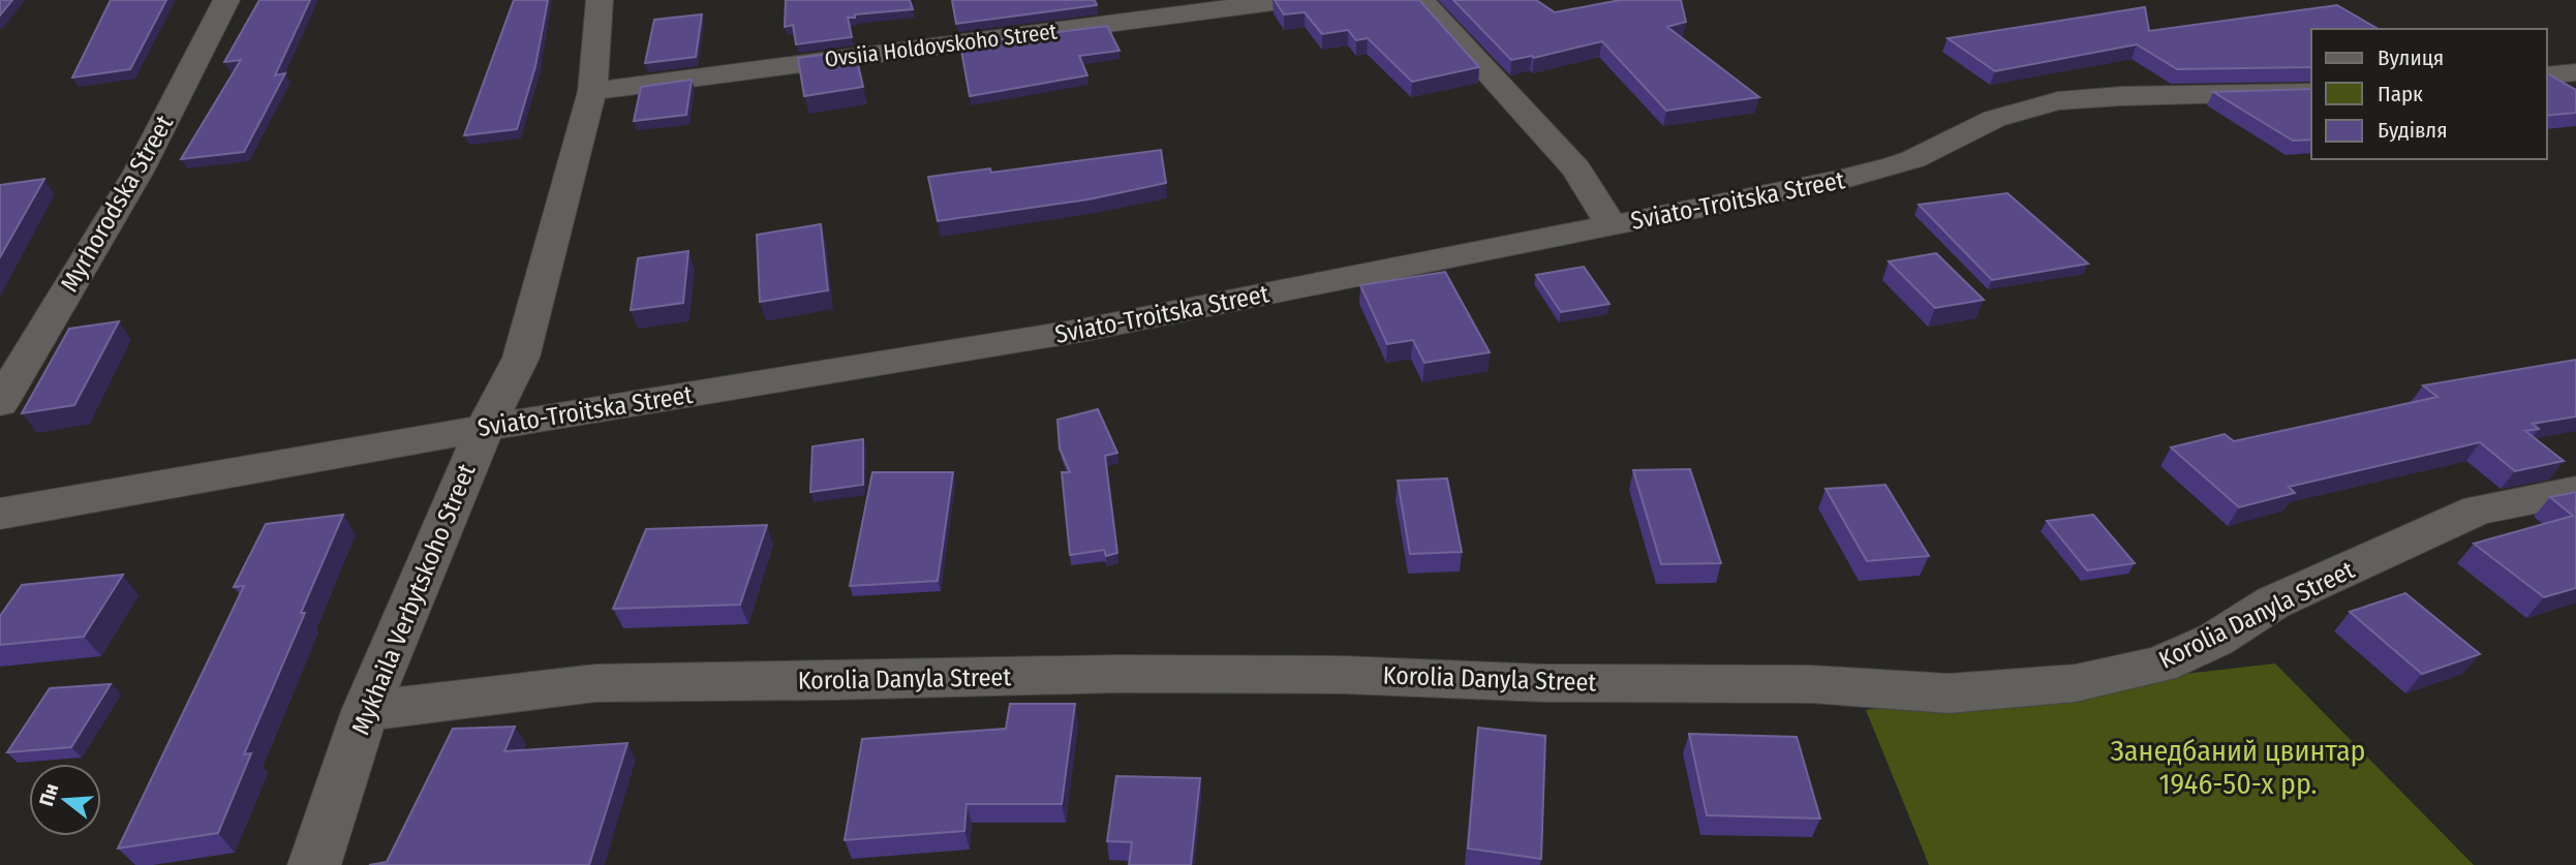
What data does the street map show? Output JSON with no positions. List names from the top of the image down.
{
  "streets": {
    "street": [
      "Ovsiia Holdovskoho Street",
      "Sviato-Troitska Street",
      "Myrhorodska Street",
      "Mykhaila Verbytskoho Street",
      "Korolia Danyla Street"
    ]
  },
  "crossings": [
    ["Ovsiia Holdovskoho Street", "Mykhaila Verbytskoho Street"],
    ["Sviato-Troitska Street", "Mykhaila Verbytskoho Street"],
    ["Mykhaila Verbytskoho Street", "Korolia Danyla Street"]
  ],
  "parks": ["Занедбаний цвинтар 1946-50-х рр."],
  "legend": ["Вулиця", "Парк", "Будівля"],
  "north": "left"
}
